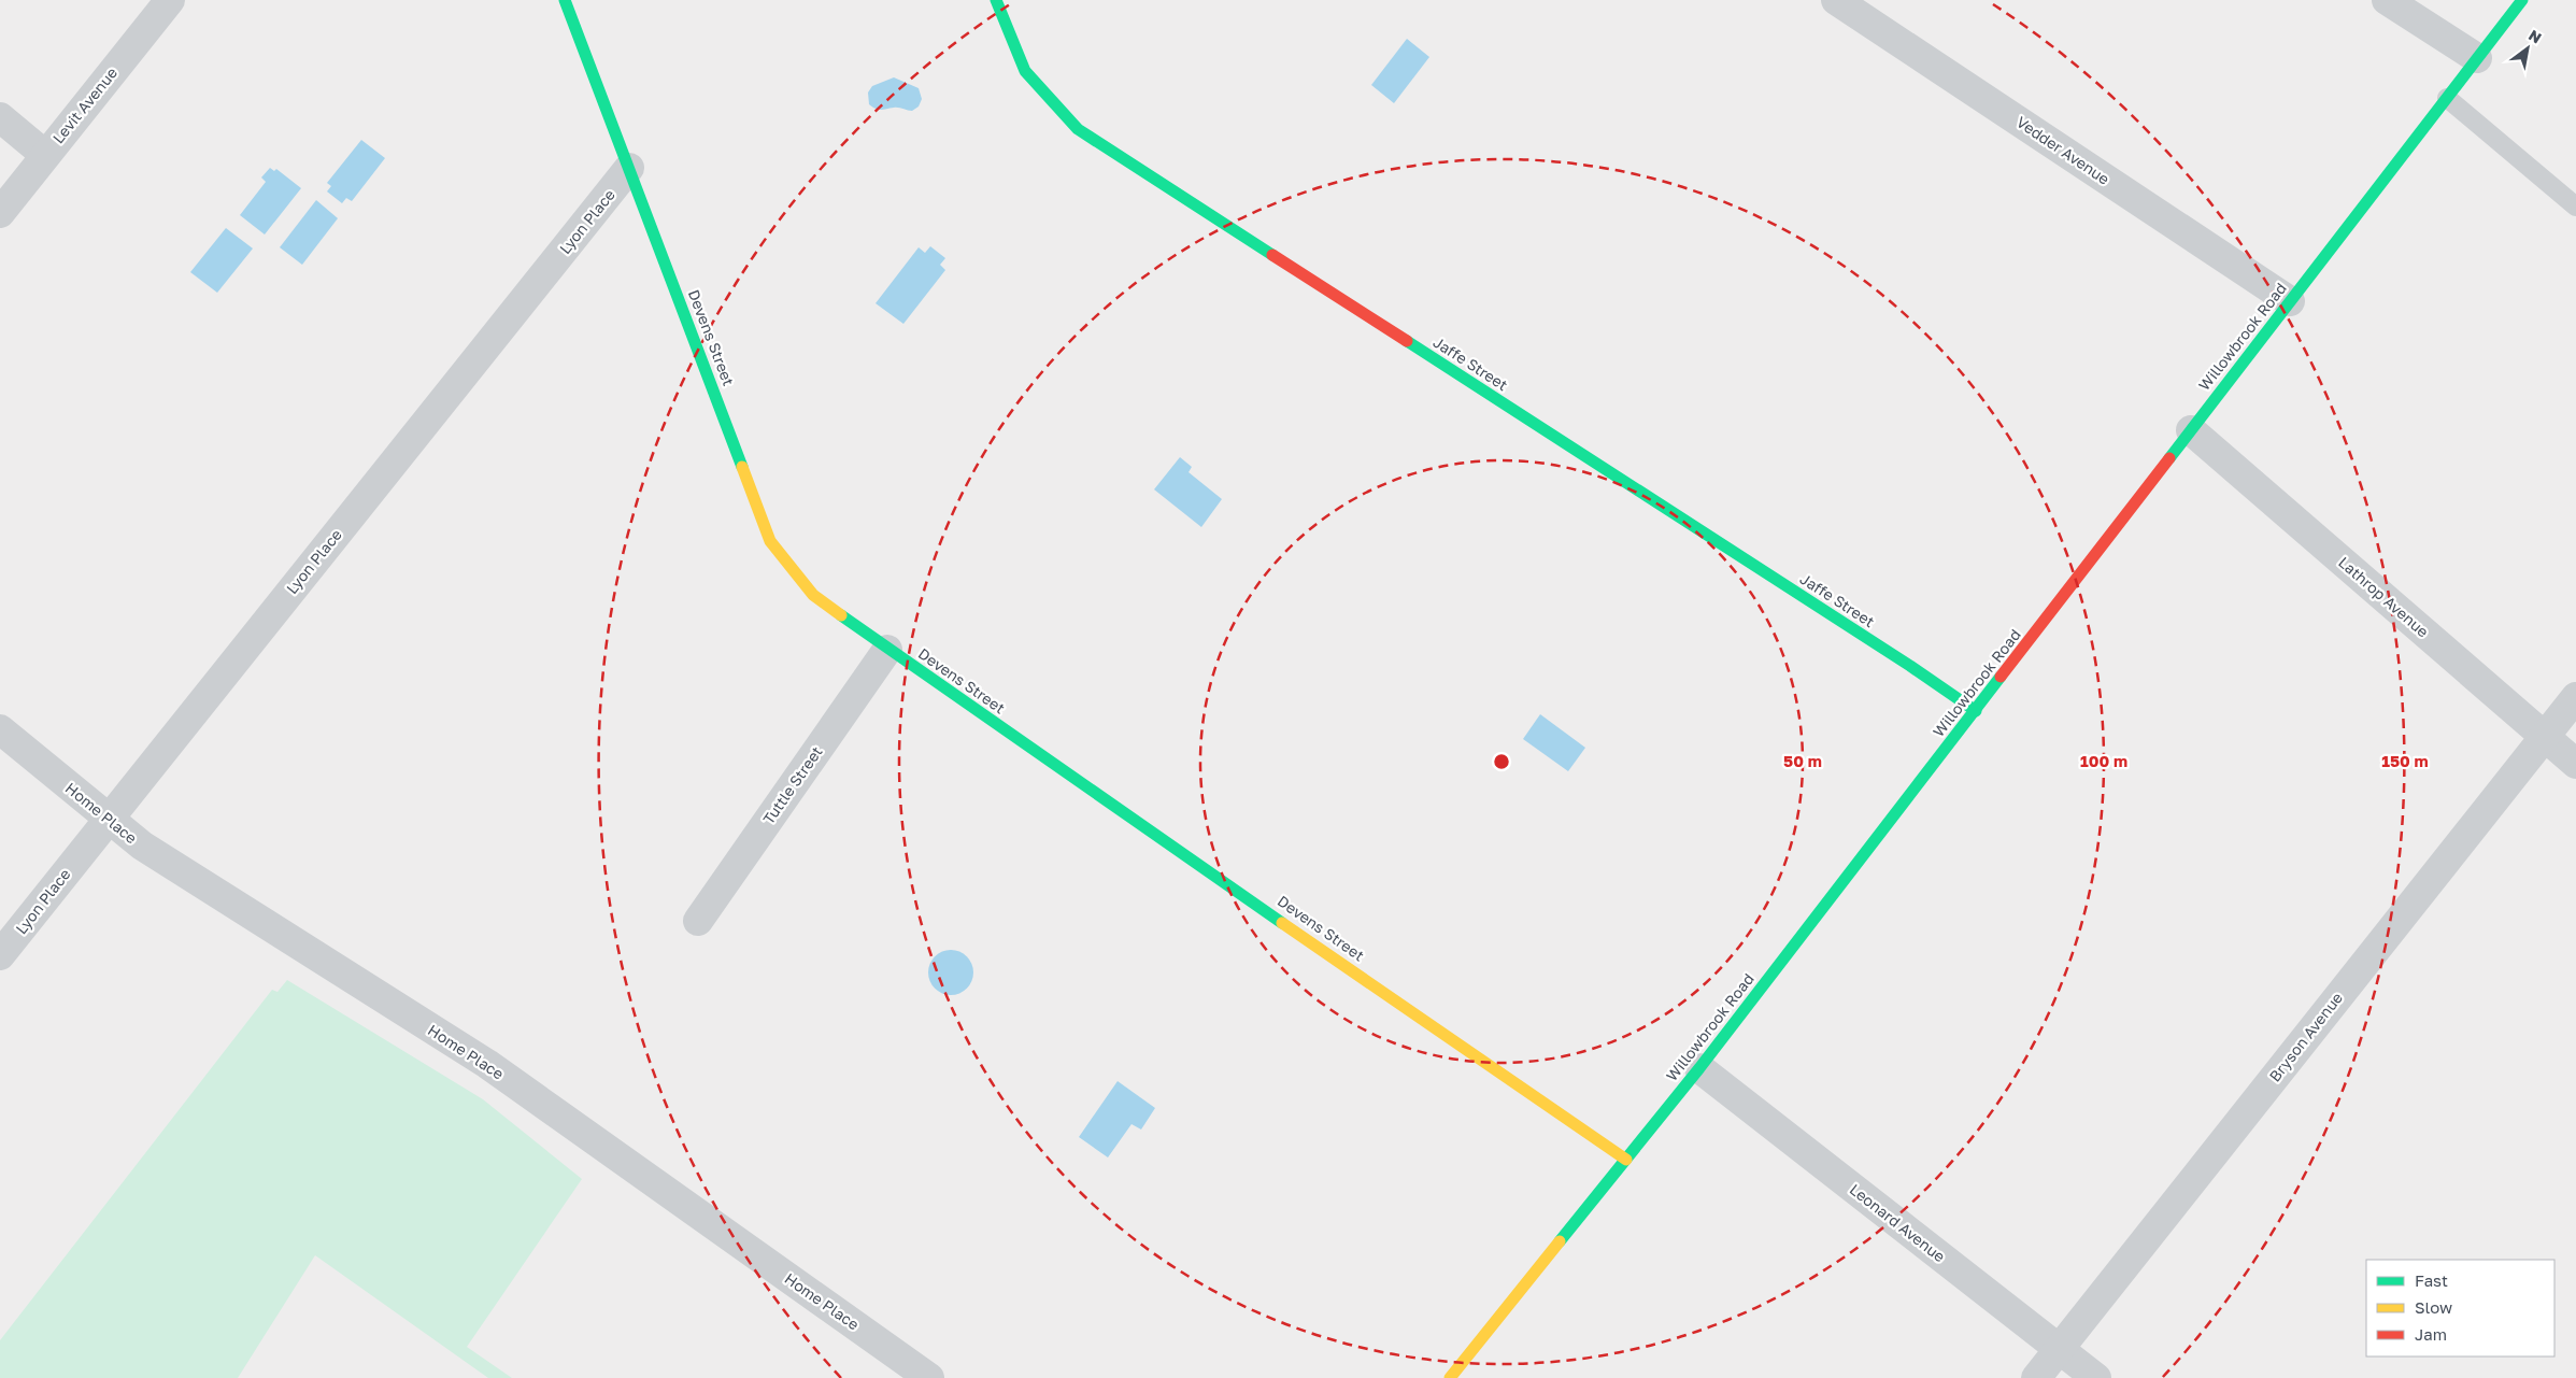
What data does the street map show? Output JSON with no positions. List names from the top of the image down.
{
  "streets": {
    "street": [
      "Levit Avenue",
      "Vedder Avenue",
      "Lyon Place",
      "Willowbrook Road",
      "Devens Street",
      "Jaffe Street",
      "Lathrop Avenue",
      "Tuttle Street",
      "Home Place",
      "Bryson Avenue",
      "Leonard Avenue"
    ]
  },
  "crossings": [
    ["Vedder Avenue", "Willowbrook Road"],
    ["Lyon Place", "Devens Street"],
    ["Lyon Place", "Home Place"],
    ["Willowbrook Road", "Devens Street"],
    ["Willowbrook Road", "Jaffe Street"],
    ["Willowbrook Road", "Lathrop Avenue"],
    ["Willowbrook Road", "Leonard Avenue"],
    ["Devens Street", "Tuttle Street"],
    ["Lathrop Avenue", "Bryson Avenue"],
    ["Bryson Avenue", "Leonard Avenue"]
  ],
  "legend": ["Fast", "Slow", "Jam"],
  "north": "top right",
  "rings": ["50 m", "100 m", "150 m"]
}
